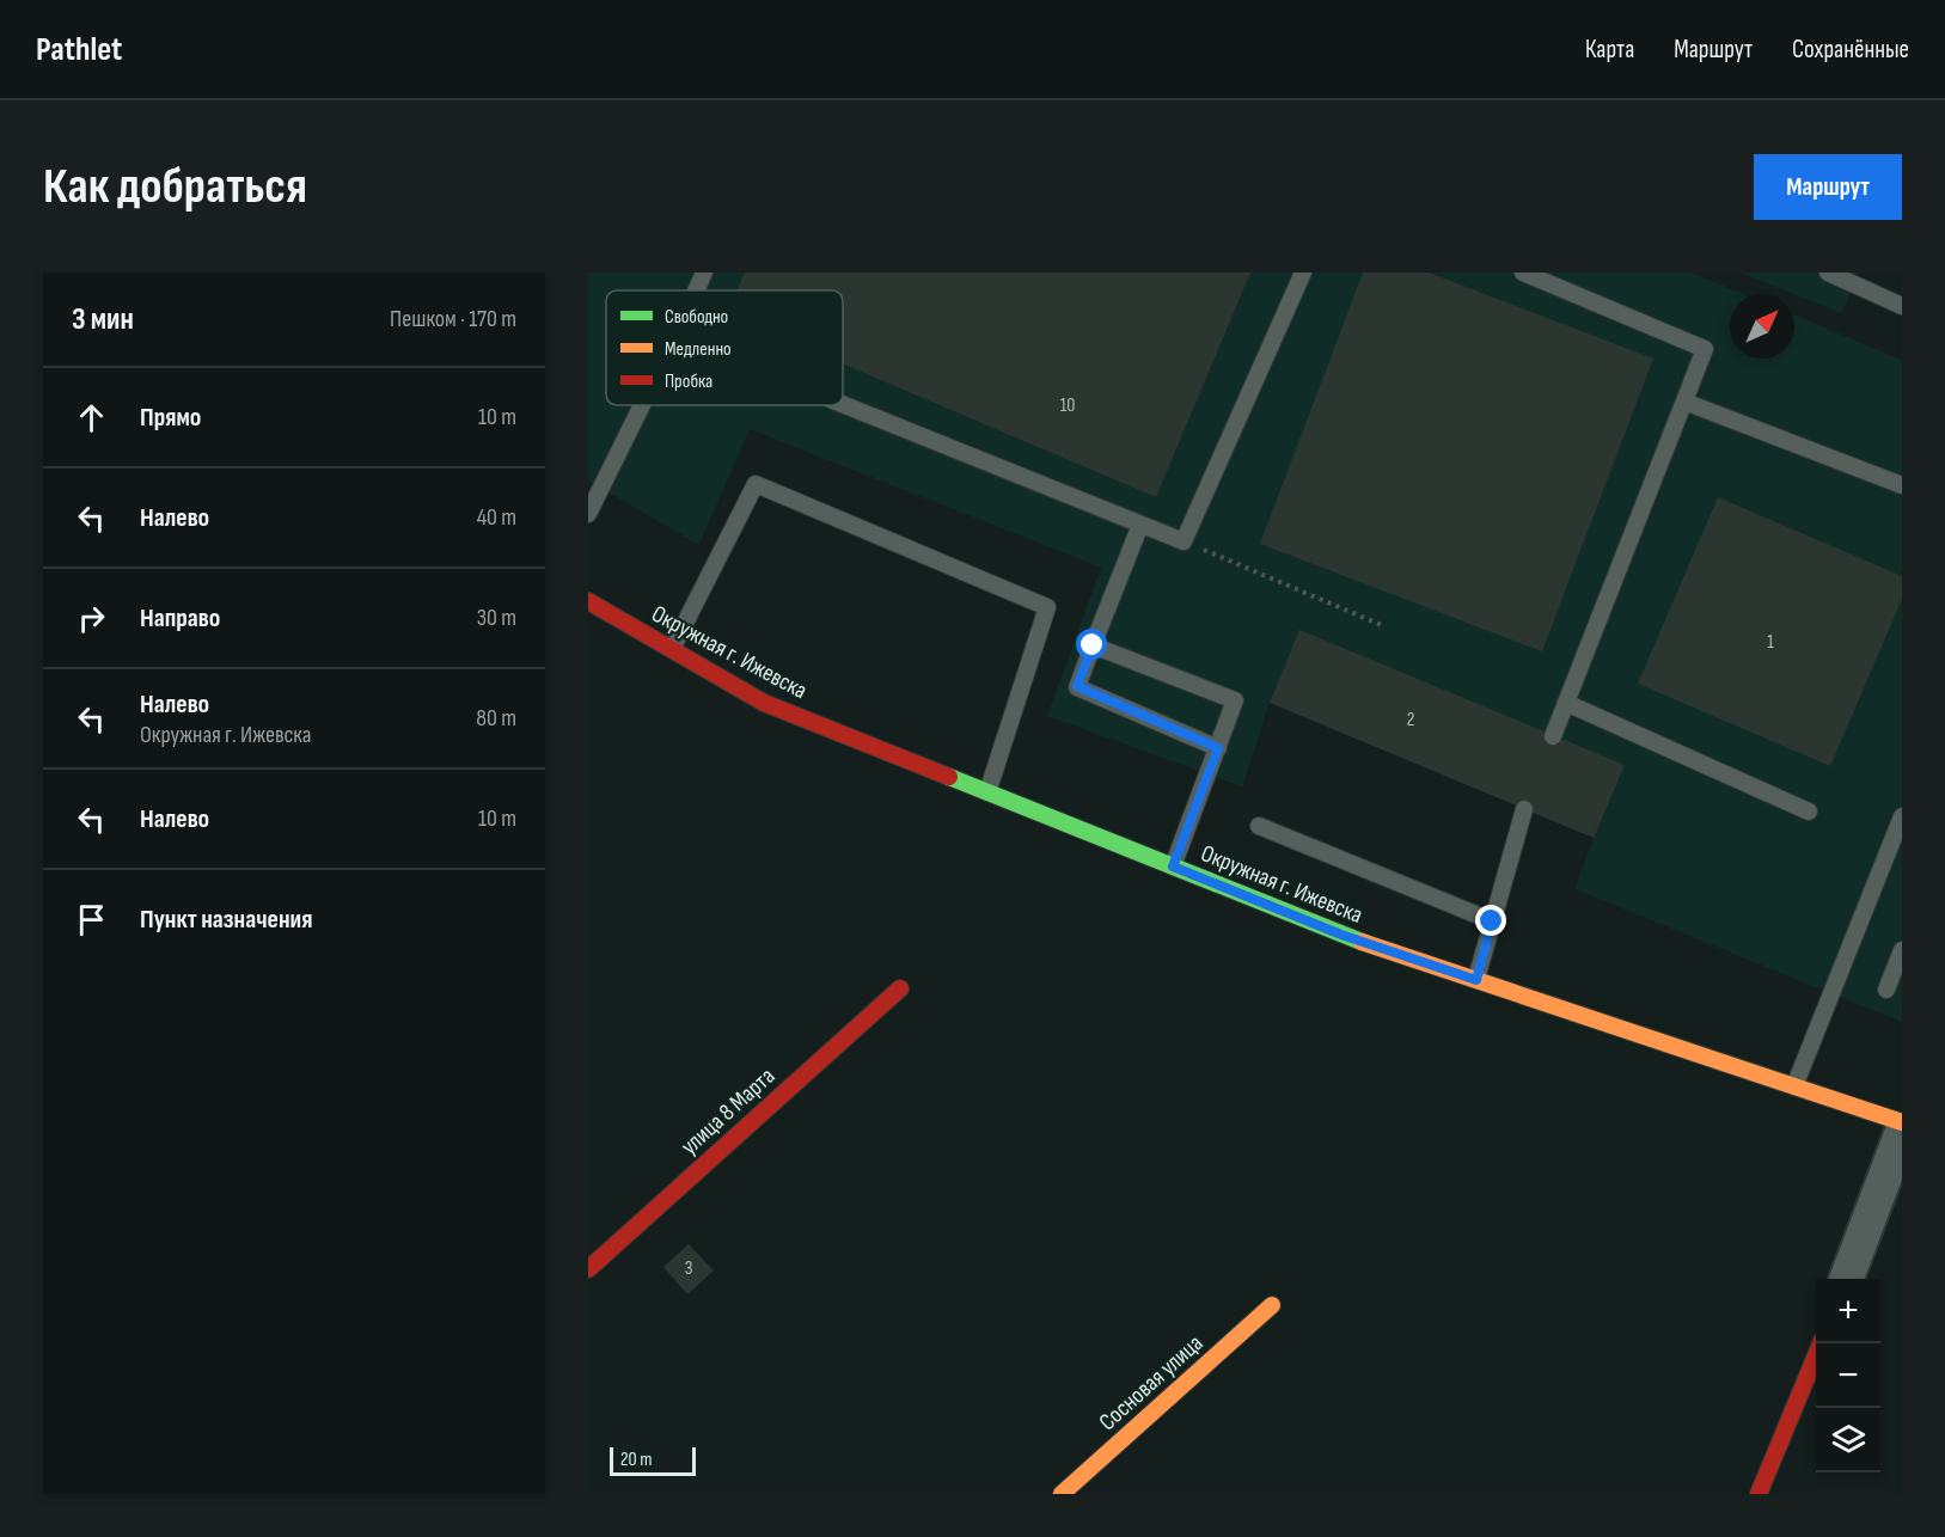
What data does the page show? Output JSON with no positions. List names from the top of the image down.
{
  "streets": {
    "main road": ["Окружная г. Ижевска", "улица 8 Марта", "Сосновая улица"]
  },
  "house_numbers": [
    "10",
    "1",
    "2",
    "3"
  ],
  "legend": ["Свободно", "Медленно", "Пробка"],
  "scale_bar": "20 m",
  "north": "top right",
  "page": {
    "header": "Pathlet",
    "nav": ["Карта", "Маршрут", "Сохранённые"],
    "buttons": "Маршрут",
    "title": "Как добраться",
    "heading": ["3 мин", "Пешком · 170 m"],
    "list": [
      ["Прямо", "10 m"],
      ["Налево", "40 m"],
      ["Направо", "30 m"],
      ["Налево", "Окружная г. Ижевска", "80 m"],
      ["Налево", "10 m"],
      "Пункт назначения"
    ],
    "map_buttons": ["+", "−"],
    "scale": "20 m"
  }
}
